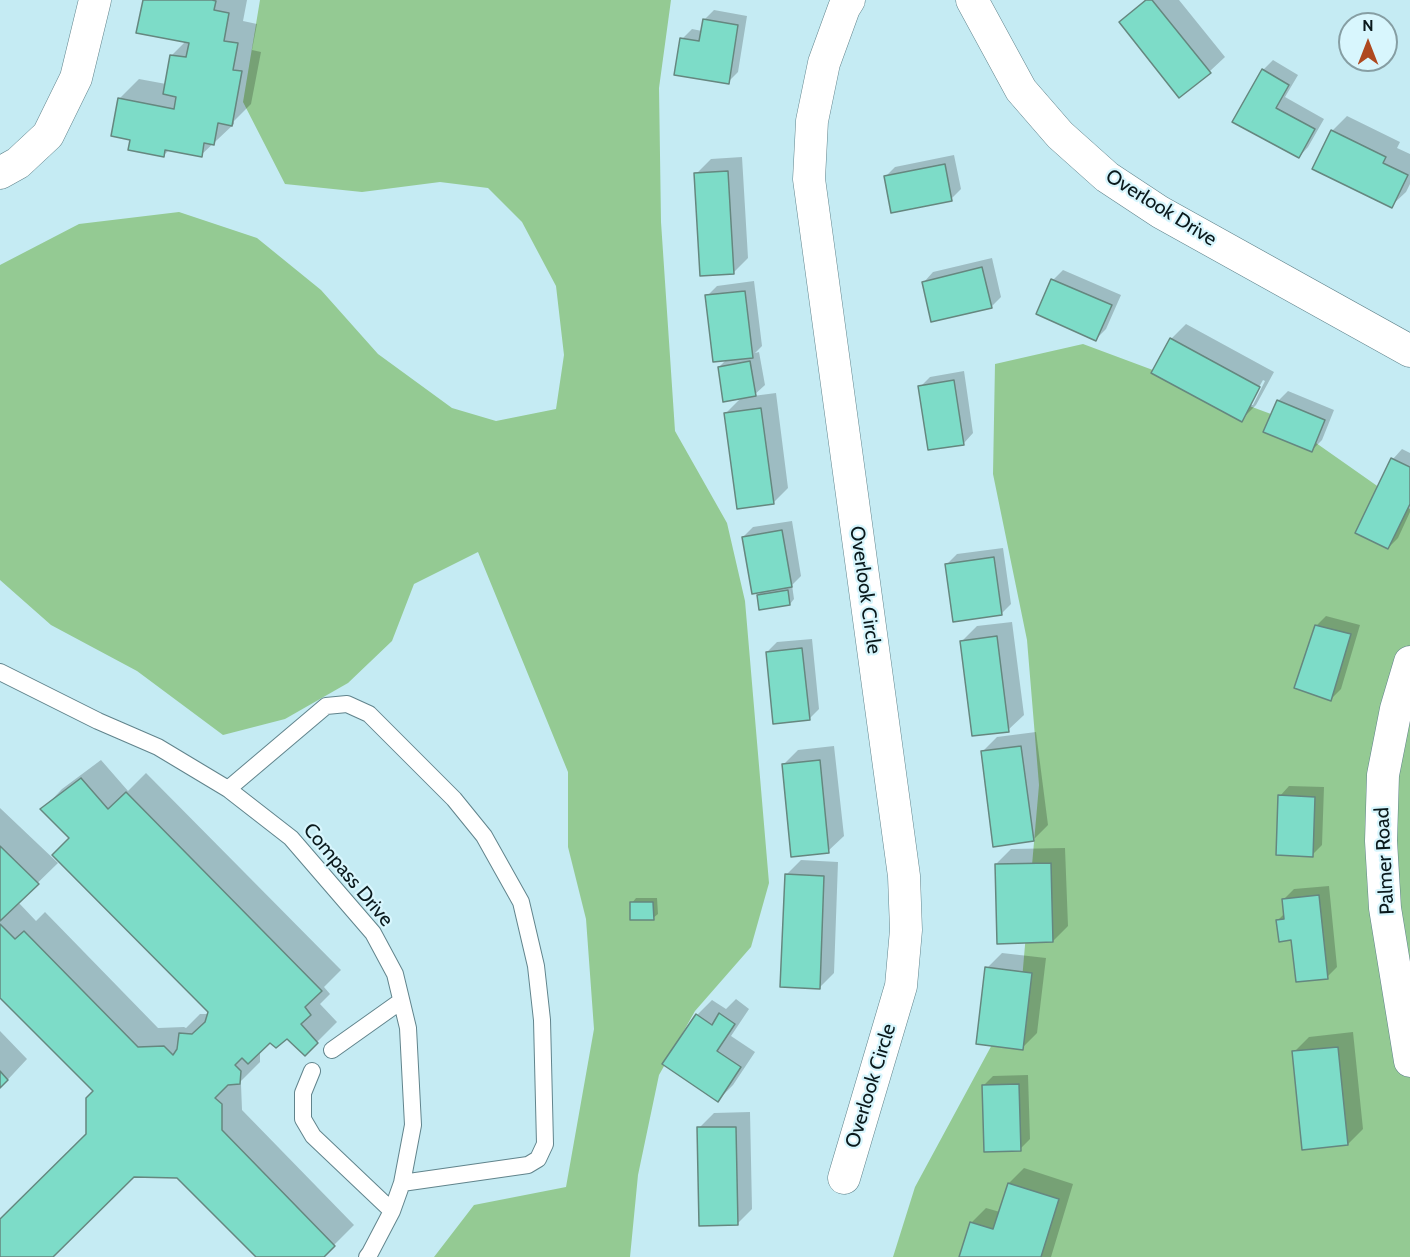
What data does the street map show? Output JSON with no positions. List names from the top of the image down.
{
  "streets": {
    "street": ["Overlook Drive", "Overlook Circle", "Palmer Road"],
    "lane": ["Compass Drive"]
  },
  "north": "top"
}
